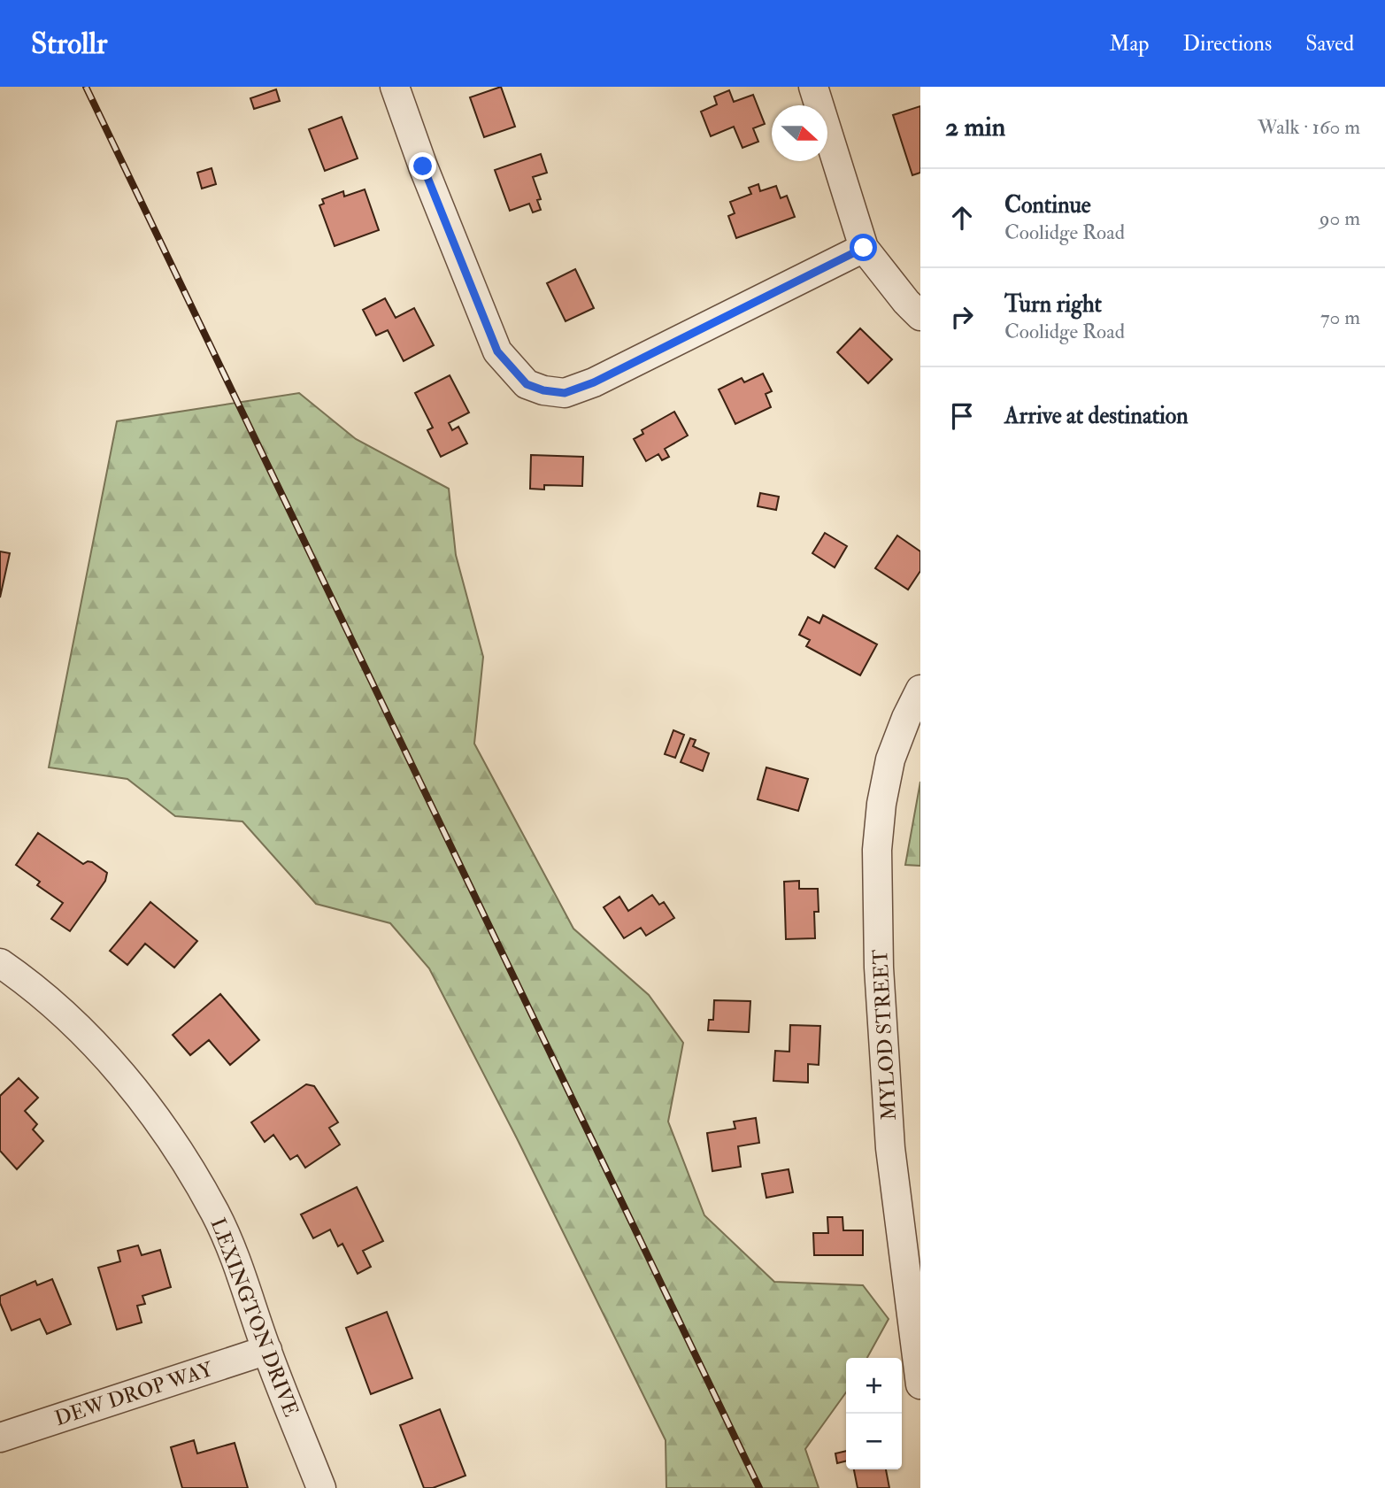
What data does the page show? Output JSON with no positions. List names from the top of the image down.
{
  "streets": {
    "street": ["MYLOD STREET", "LEXINGTON DRIVE", "DEW DROP WAY"]
  },
  "crossings": [
    ["LEXINGTON DRIVE", "DEW DROP WAY"]
  ],
  "north": "right",
  "page": {
    "header": "Strollr",
    "nav": ["Map", "Directions", "Saved"],
    "heading": ["2 min", "Walk · 160 m"],
    "list": [
      ["Continue", "Coolidge Road", "90 m"],
      ["Turn right", "Coolidge Road", "70 m"],
      "Arrive at destination"
    ],
    "map_buttons": ["+", "−"]
  }
}
